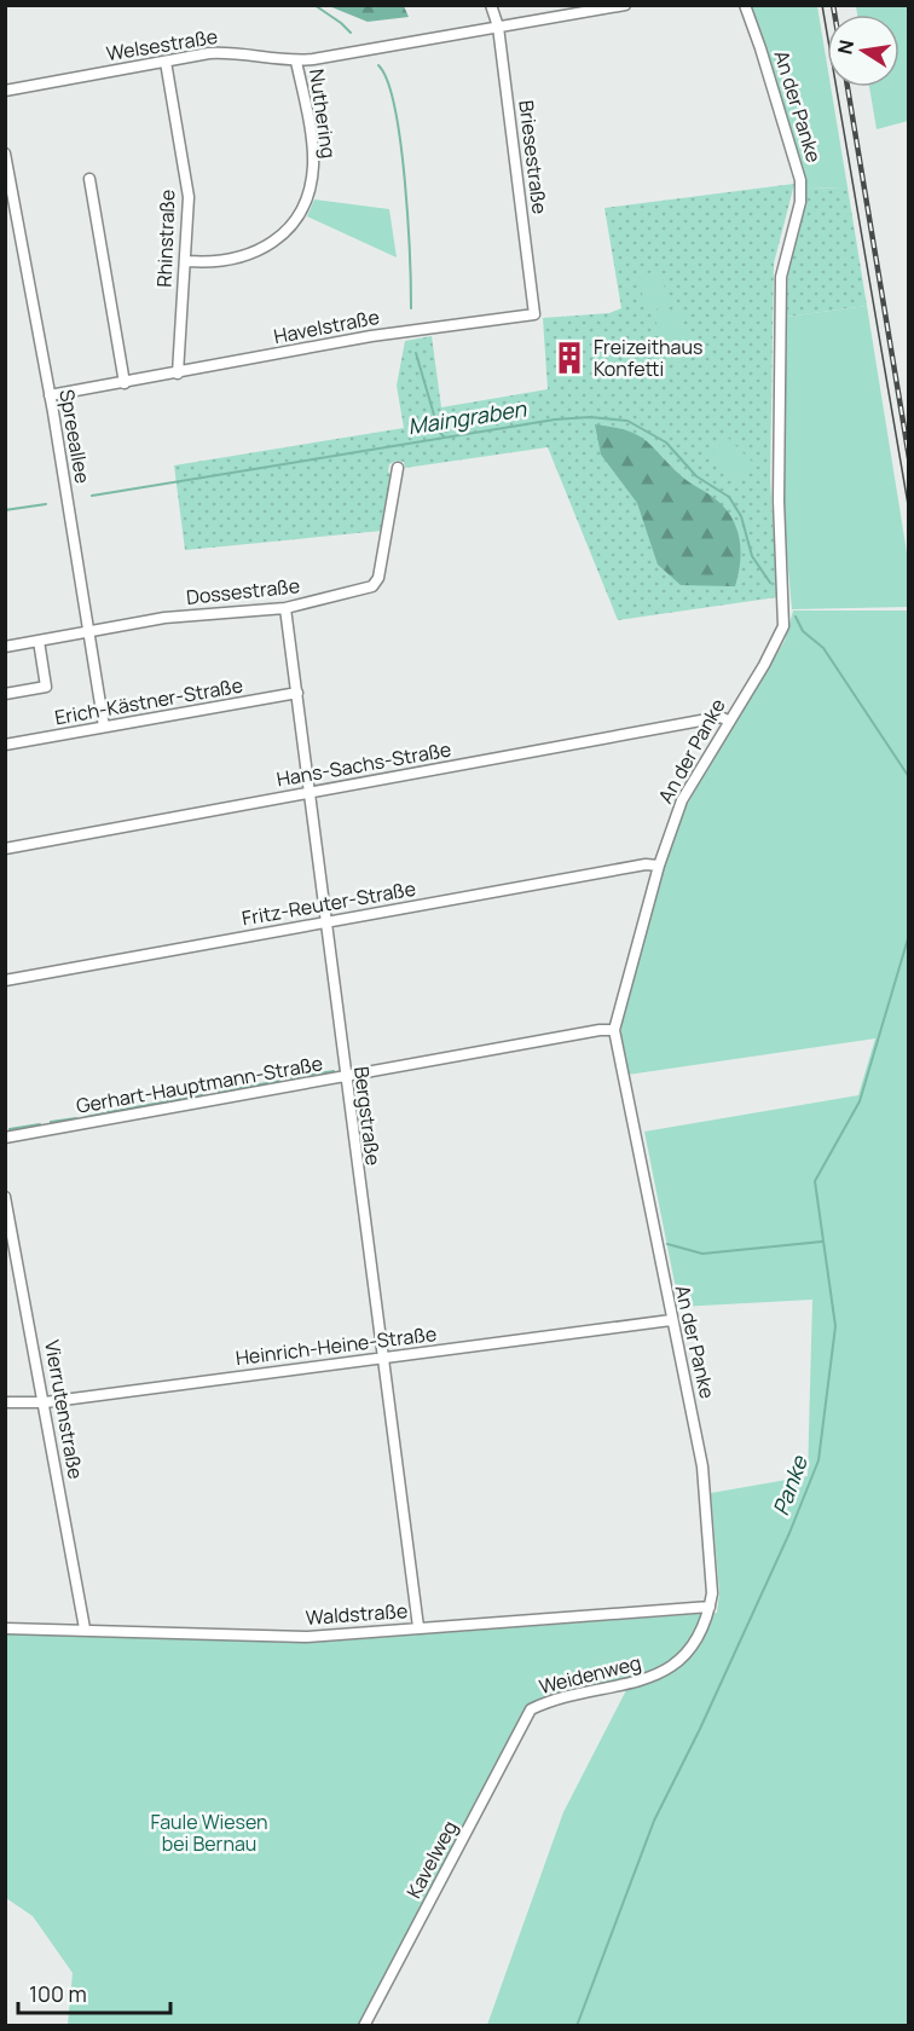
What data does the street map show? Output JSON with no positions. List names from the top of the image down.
{
  "streets": {
    "street": [
      "Welsestraße",
      "An der Panke",
      "Nuthering",
      "Briesestraße",
      "Rhinstraße",
      "Havelstraße",
      "Spreeallee",
      "Dossestraße",
      "Erich-Kästner-Straße",
      "Hans-Sachs-Straße",
      "Fritz-Reuter-Straße",
      "Gerhart-Hauptmann-Straße",
      "Bergstraße",
      "Heinrich-Heine-Straße",
      "Vierrutenstraße",
      "Waldstraße",
      "Weidenweg",
      "Kavelweg"
    ]
  },
  "crossings": [
    ["Welsestraße", "Nuthering"],
    ["Welsestraße", "Briesestraße"],
    ["Welsestraße", "Rhinstraße"],
    ["An der Panke", "Hans-Sachs-Straße"],
    ["An der Panke", "Fritz-Reuter-Straße"],
    ["An der Panke", "Gerhart-Hauptmann-Straße"],
    ["An der Panke", "Heinrich-Heine-Straße"],
    ["An der Panke", "Waldstraße"],
    ["An der Panke", "Weidenweg"],
    ["Nuthering", "Rhinstraße"],
    ["Briesestraße", "Havelstraße"],
    ["Rhinstraße", "Havelstraße"],
    ["Havelstraße", "Spreeallee"],
    ["Spreeallee", "Dossestraße"],
    ["Spreeallee", "Erich-Kästner-Straße"],
    ["Dossestraße", "Bergstraße"],
    ["Erich-Kästner-Straße", "Bergstraße"],
    ["Hans-Sachs-Straße", "Bergstraße"],
    ["Fritz-Reuter-Straße", "Bergstraße"],
    ["Gerhart-Hauptmann-Straße", "Bergstraße"],
    ["Bergstraße", "Heinrich-Heine-Straße"],
    ["Bergstraße", "Waldstraße"],
    ["Heinrich-Heine-Straße", "Vierrutenstraße"],
    ["Vierrutenstraße", "Waldstraße"],
    ["Waldstraße", "Weidenweg"],
    ["Weidenweg", "Kavelweg"]
  ],
  "water": ["Maingraben", "Panke"],
  "parks": ["Faule Wiesen bei Bernau"],
  "places": {
    "building": ["Freizeithaus Konfetti"]
  },
  "scale_bar": "100 m",
  "north": "left"
}
